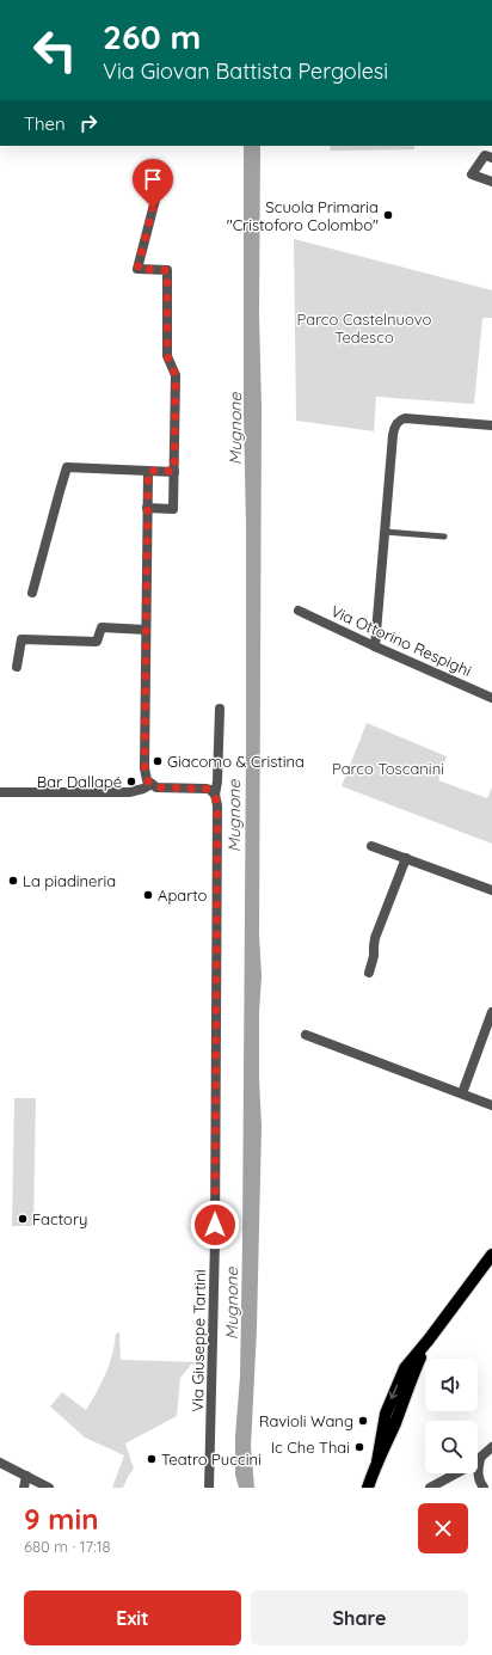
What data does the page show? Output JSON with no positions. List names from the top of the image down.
{
  "streets": {
    "street": ["Via Ottorino Respighi", "Via Giuseppe Tartini"]
  },
  "water": ["Mugnone"],
  "parks": ["Parco Castelnuovo Tedesco", "Parco Toscanini"],
  "places": [
    "Scuola Primaria \"Cristoforo Colombo\"",
    "Giacomo & Cristina",
    "Bar Dallapé",
    "La piadineria",
    "Aparto",
    "Factory",
    "Ravioli Wang",
    "Ic Che Thai",
    "Teatro Puccini"
  ],
  "page": {
    "turn": ["260 m", "Via Giovan Battista Pergolesi"],
    "then": "Then",
    "heading": ["9 min", "680 m · 17:18"],
    "buttons": ["Exit", "Share"]
  }
}
